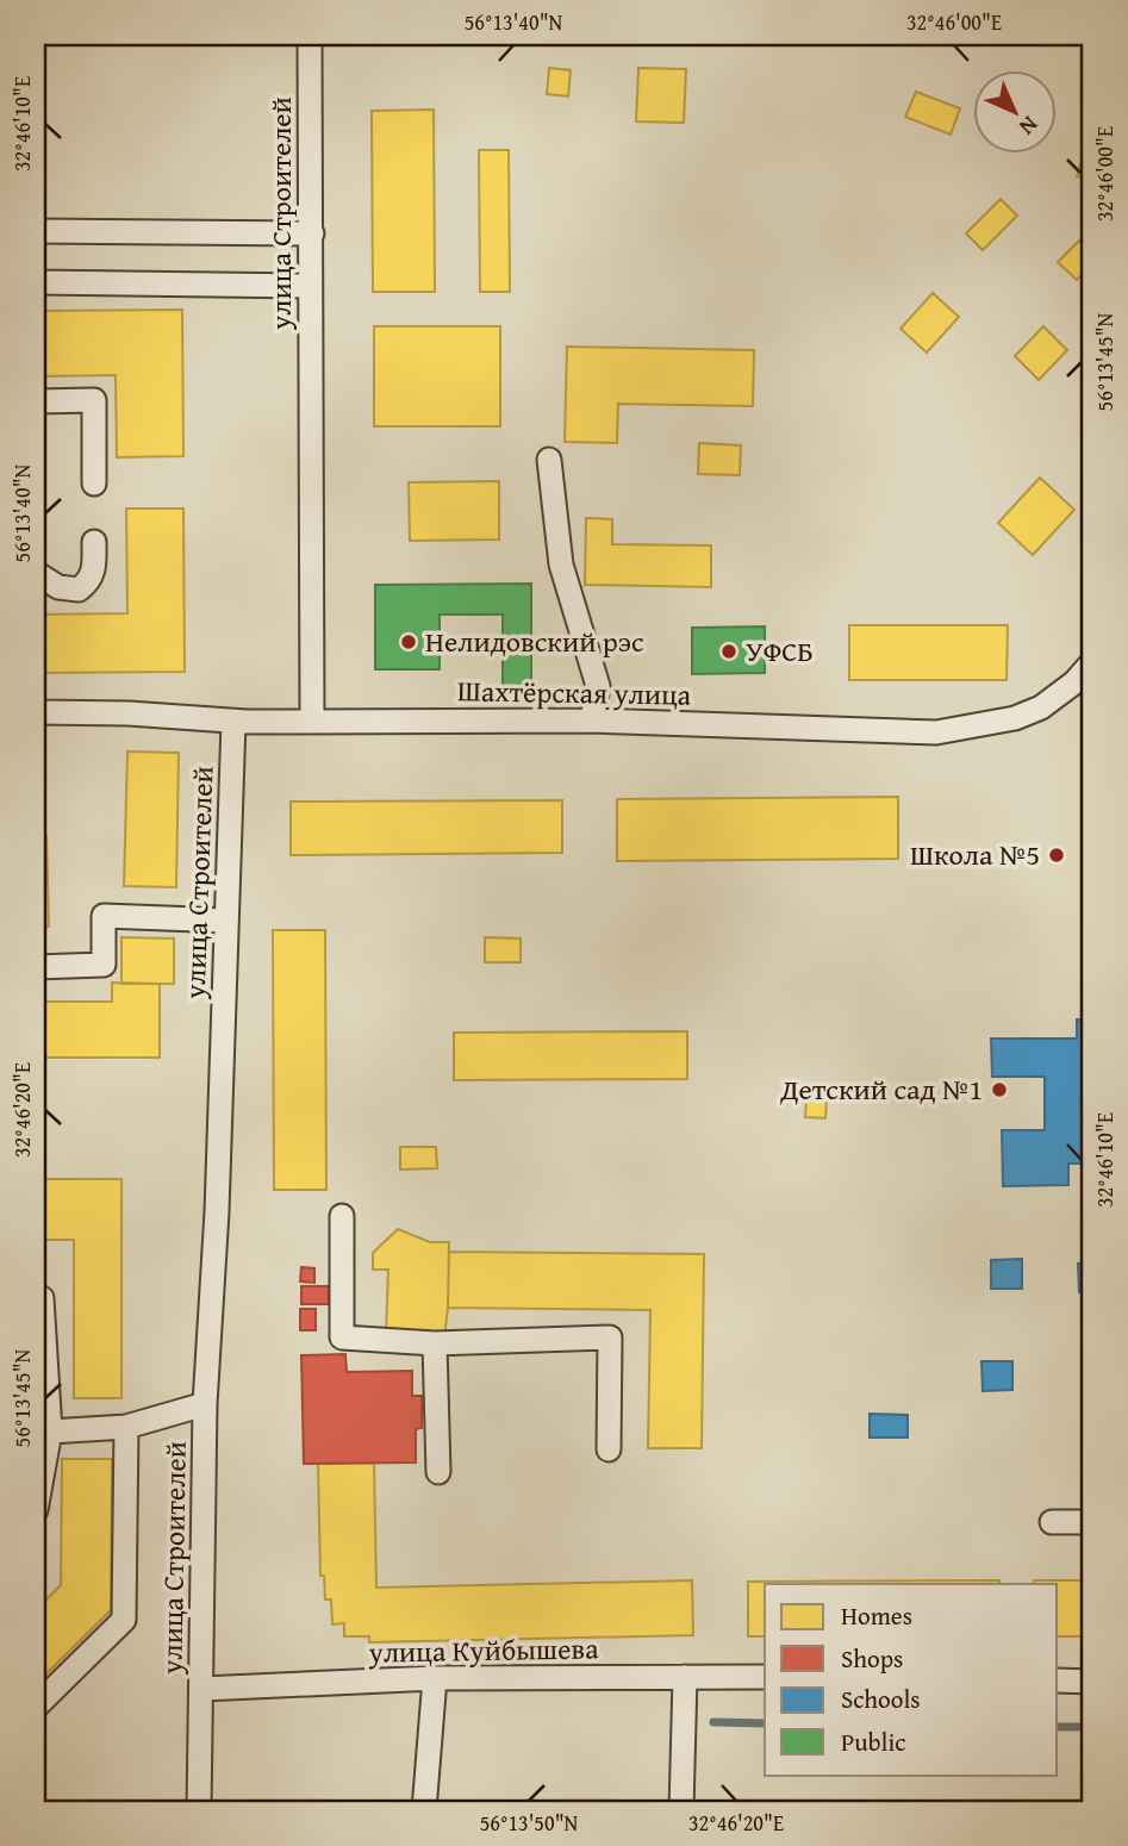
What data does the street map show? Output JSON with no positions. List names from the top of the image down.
{
  "streets": {
    "street": ["улица Строителей", "Шахтёрская улица", "улица Куйбышева"]
  },
  "crossings": [
    ["улица Строителей", "Шахтёрская улица"],
    ["улица Строителей", "улица Куйбышева"]
  ],
  "places": [
    "Нелидовский рэс",
    "УФСБ",
    "Школа №5",
    "Детский сад №1"
  ],
  "legend": [
    "Homes",
    "Shops",
    "Schools",
    "Public"
  ],
  "north": "bottom right",
  "coordinates": [
    "56°13'40\"N",
    "32°46'00\"E",
    "32°46'10\"E",
    "56°13'45\"N",
    "32°46'20\"E",
    "56°13'50\"N"
  ]
}
